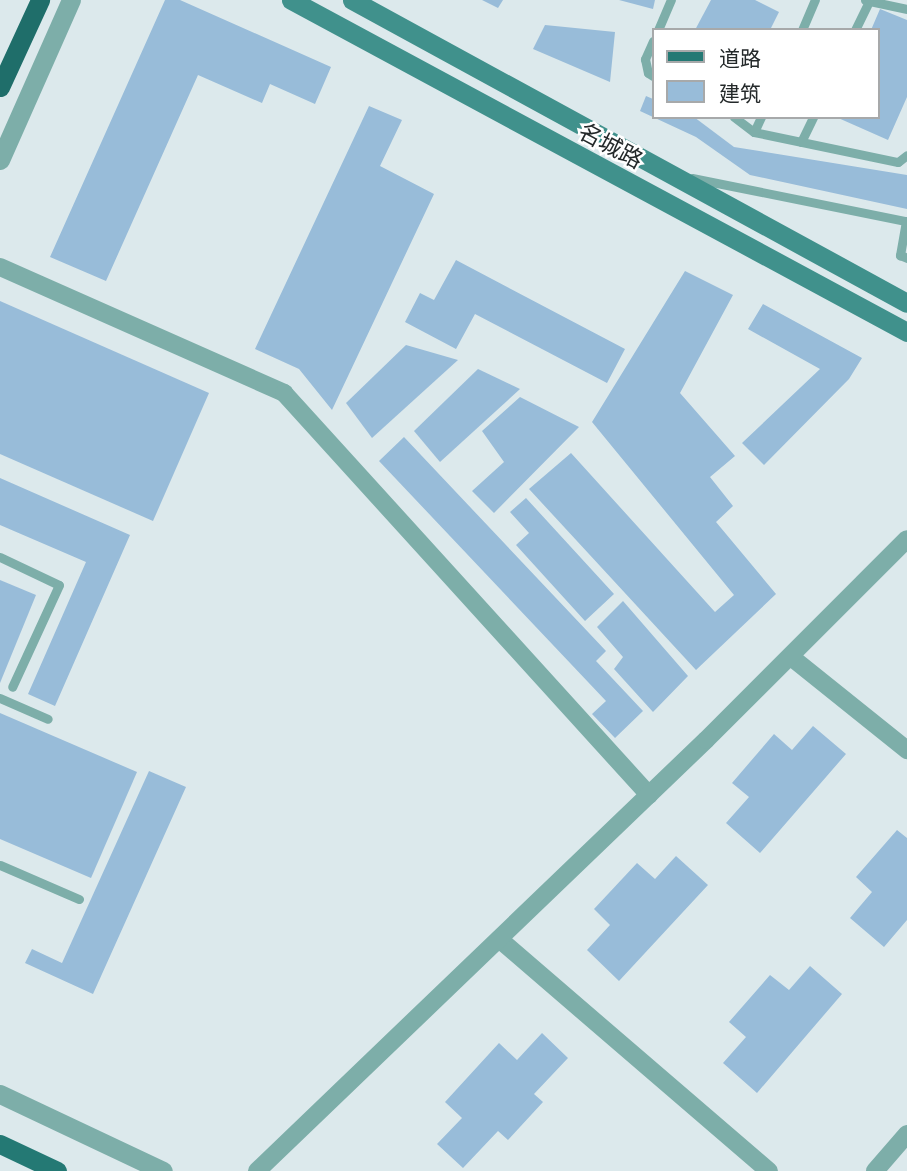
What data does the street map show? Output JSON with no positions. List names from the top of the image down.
{
  "streets": {
    "main road": ["名城路"]
  },
  "legend": ["道路", "建筑"]
}
